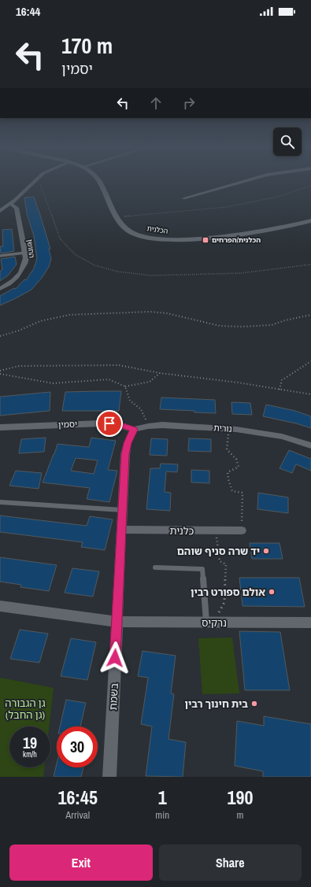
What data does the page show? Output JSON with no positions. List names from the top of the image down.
{
  "streets": {
    "street": [
      "הכלנית",
      "החושן",
      "יסמין",
      "נורית",
      "כלנית",
      "נרקיס",
      "בשמת"
    ]
  },
  "crossings": [
    ["יסמין", "נורית"],
    ["יסמין", "בשמת"],
    ["נורית", "בשמת"],
    ["כלנית", "בשמת"],
    ["נרקיס", "בשמת"]
  ],
  "parks": ["גן הגבורה (גן החבל)"],
  "places": {
    "transit": ["הכלנית/הפרחים"],
    "other": ["יד שרה סניף שוהם", "אולם ספורט רבין", "בית חינוך רבין"]
  },
  "page": {
    "status": "16:44",
    "turn": ["170 m", "יסמין"],
    "speed": "19 km/h",
    "limit": "30",
    "eta": [
      "16:45",
      "Arrival",
      "1",
      "min",
      "190",
      "m"
    ],
    "buttons": ["Exit", "Share"]
  }
}
